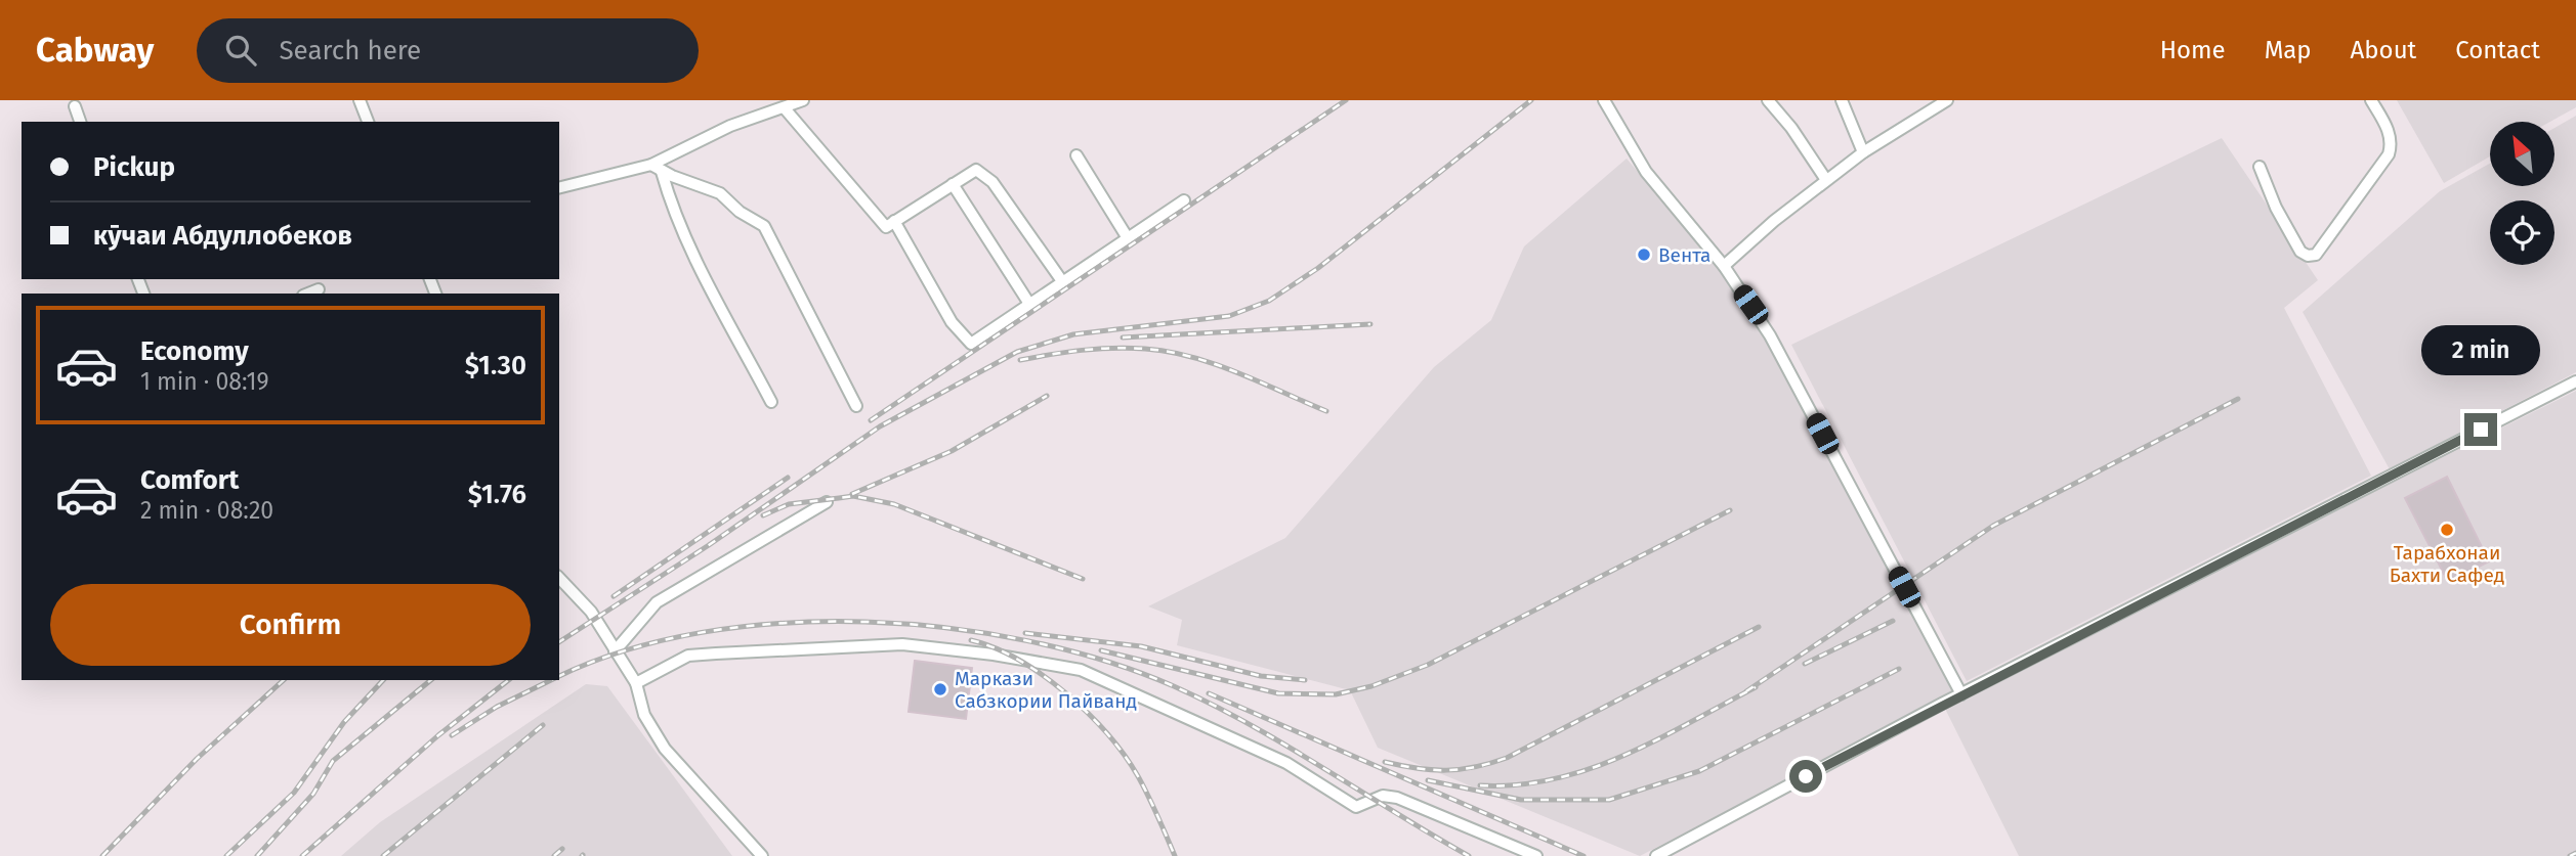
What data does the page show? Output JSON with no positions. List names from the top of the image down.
{
  "places": ["Вента", "Тарабхонаи Бахти Сафед", "Маркази Сабзкории Пайванд"],
  "north": "top left",
  "page": {
    "header": "Cabway",
    "search": "Search here",
    "nav": [
      "Home",
      "Map",
      "About",
      "Contact"
    ],
    "banner": ["Pickup", "кӯчаи Абдуллобеков"],
    "list": [
      {
        "name": "Economy",
        "note": "1 min · 08:19",
        "value": "$1.30"
      },
      {
        "name": "Comfort",
        "note": "2 min · 08:20",
        "value": "$1.76"
      }
    ],
    "bubble": "2 min",
    "buttons": "Confirm"
  }
}
